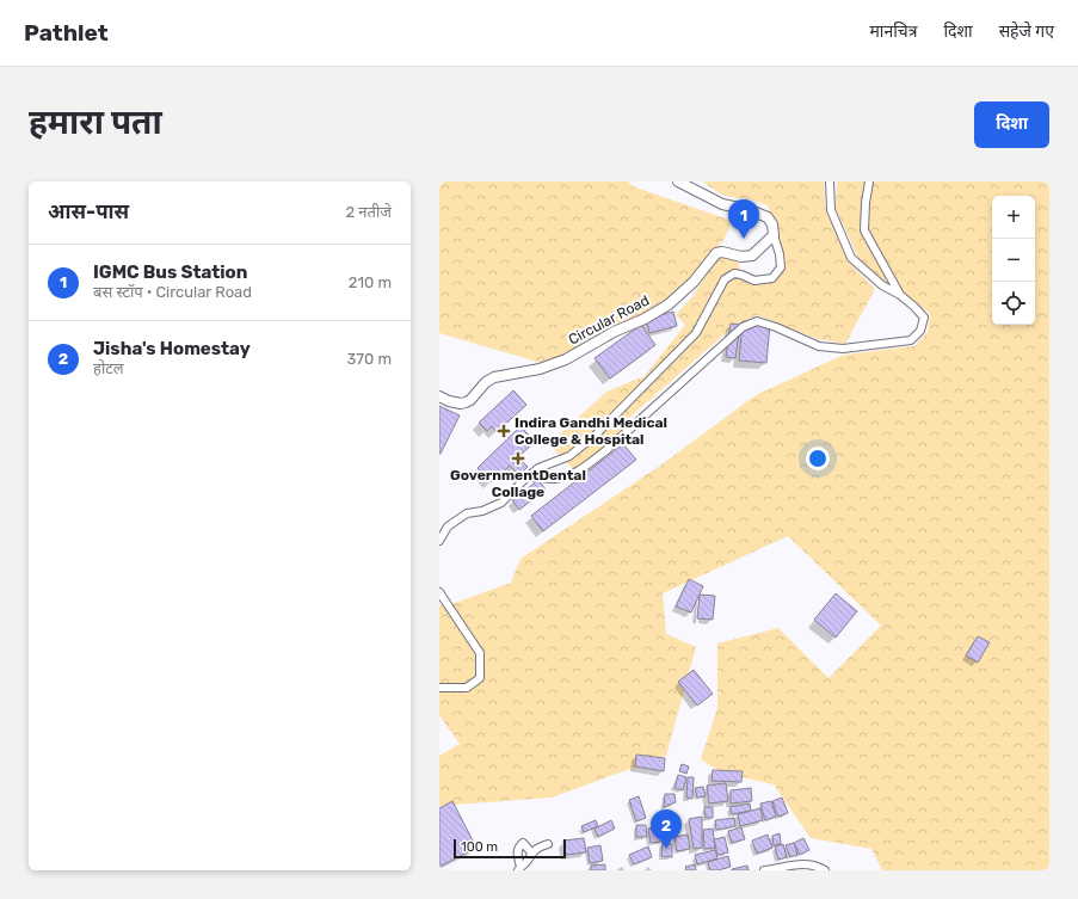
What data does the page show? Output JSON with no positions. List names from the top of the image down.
{
  "streets": {
    "main road": ["Circular Road"]
  },
  "places": {
    "health": ["Indira Gandhi Medical College & Hospital", "GovernmentDental Collage"]
  },
  "scale_bar": "100 m",
  "page": {
    "header": "Pathlet",
    "nav": ["मानचित्र", "दिशा", "सहेजे गए"],
    "buttons": "दिशा",
    "title": "हमारा पता",
    "heading": ["आस-पास", "2 नतीजे"],
    "map_buttons": ["+", "−"],
    "pins": ["1", "2"],
    "list": [
      {
        "mark": "1",
        "name": "IGMC Bus Station",
        "note": "बस स्टॉप · Circular Road",
        "value": "210 m"
      },
      {
        "mark": "2",
        "name": "Jisha's Homestay",
        "note": "होटल",
        "value": "370 m"
      }
    ],
    "scale": "100 m"
  }
}
